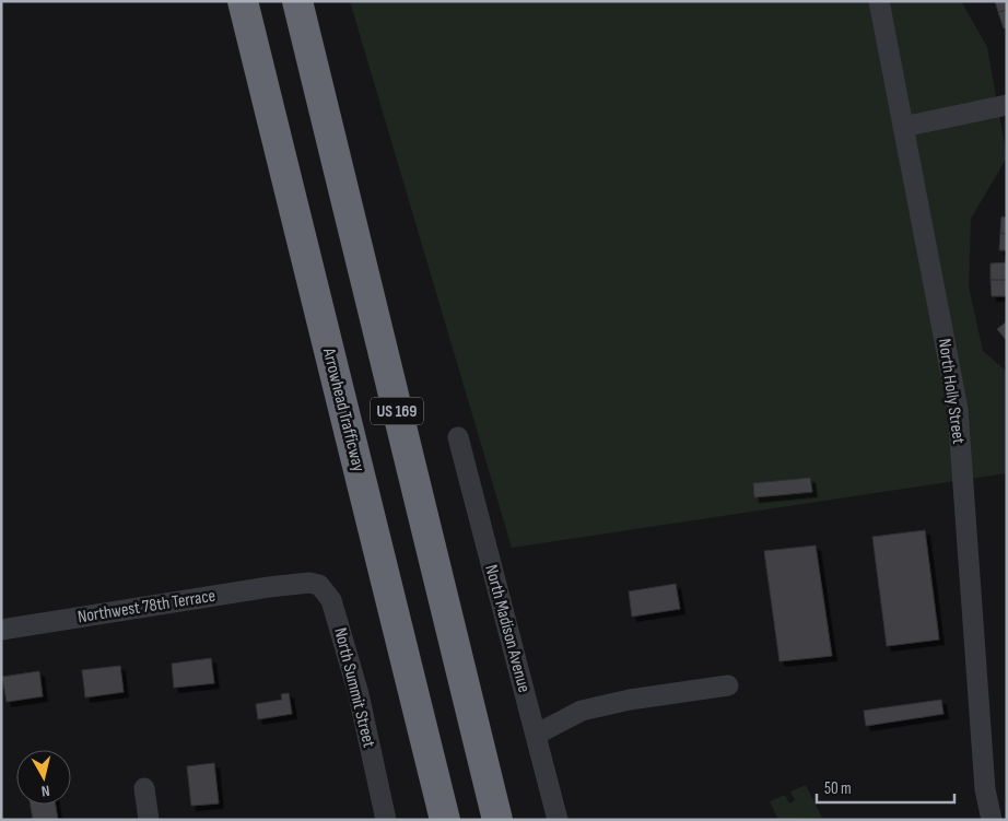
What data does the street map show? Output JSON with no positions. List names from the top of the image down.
{
  "streets": {
    "highway": ["Arrowhead Trafficway", "US 169"],
    "street": [
      "North Holly Street",
      "Northwest 78th Terrace",
      "North Madison Avenue",
      "North Summit Street"
    ]
  },
  "crossings": [
    ["Northwest 78th Terrace", "North Summit Street"]
  ],
  "scale_bar": "50 m",
  "north": "bottom"
}
